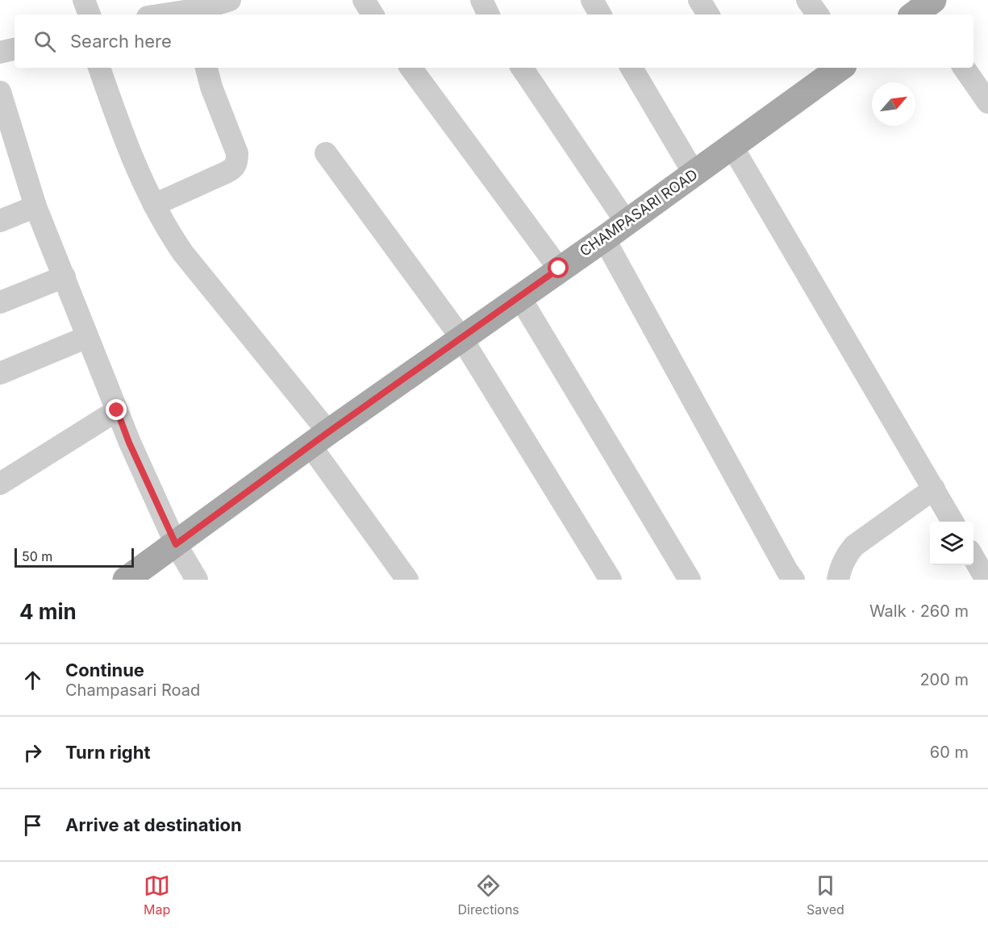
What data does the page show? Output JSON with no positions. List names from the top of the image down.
{
  "streets": {
    "main road": ["CHAMPASARI ROAD"]
  },
  "scale_bar": "50 m",
  "north": "top right",
  "page": {
    "search": "Search here",
    "scale": "50 m",
    "heading": ["4 min", "Walk · 260 m"],
    "list": [
      ["Continue", "Champasari Road", "200 m"],
      ["Turn right", "60 m"],
      "Arrive at destination"
    ],
    "nav": ["Map", "Directions", "Saved"]
  }
}
